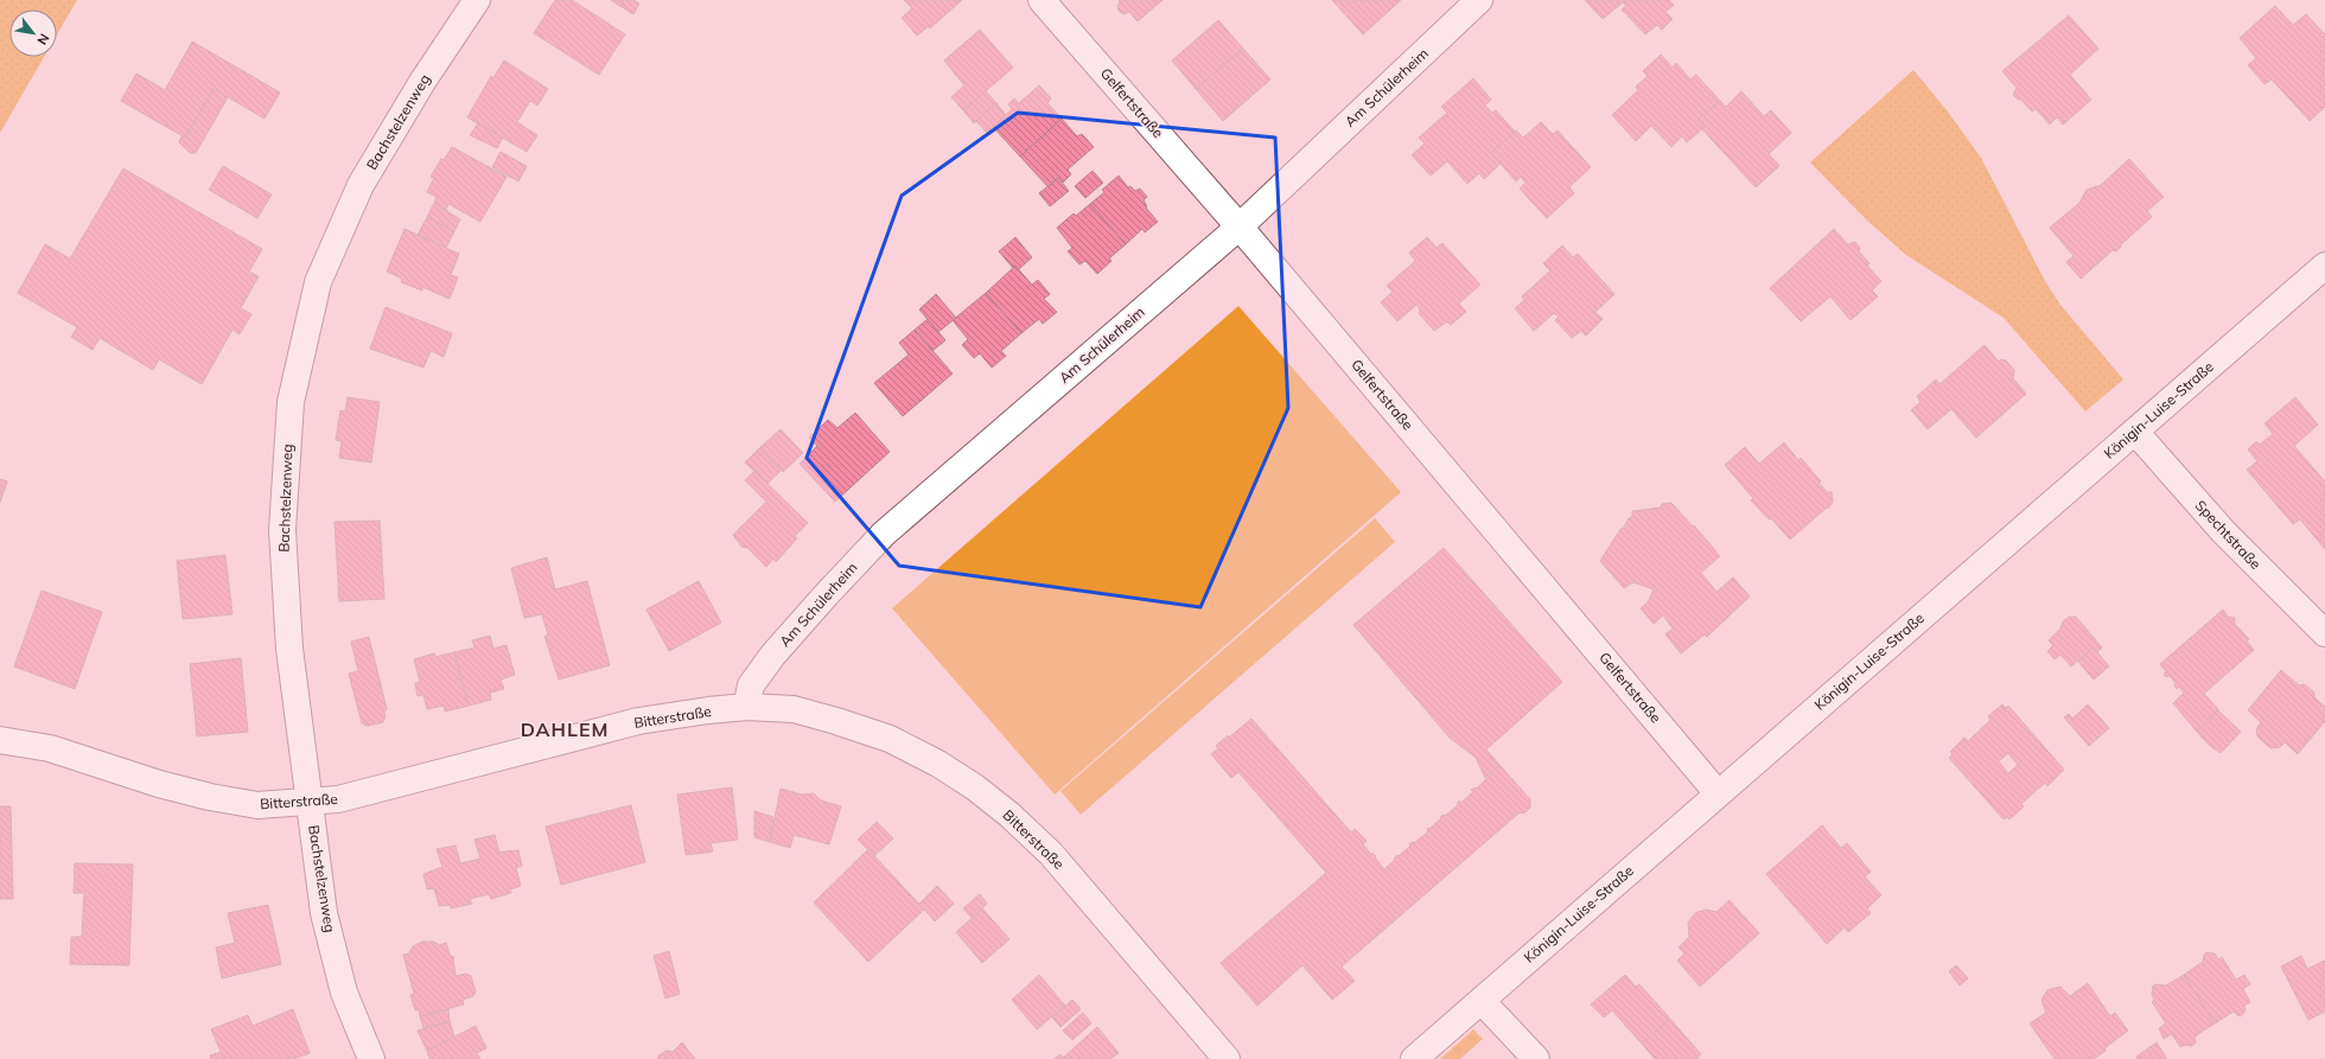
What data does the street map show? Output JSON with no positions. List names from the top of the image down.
{
  "streets": {
    "street": [
      "Am Schülerheim",
      "Gelfertstraße",
      "Bachstelzenweg",
      "Königin-Luise-Straße",
      "Spechtstraße",
      "Bitterstraße"
    ]
  },
  "crossings": [
    ["Am Schülerheim", "Gelfertstraße"],
    ["Am Schülerheim", "Bitterstraße"],
    ["Gelfertstraße", "Königin-Luise-Straße"],
    ["Bachstelzenweg", "Bitterstraße"],
    ["Königin-Luise-Straße", "Spechtstraße"]
  ],
  "districts": ["DAHLEM"],
  "north": "bottom right"
}
